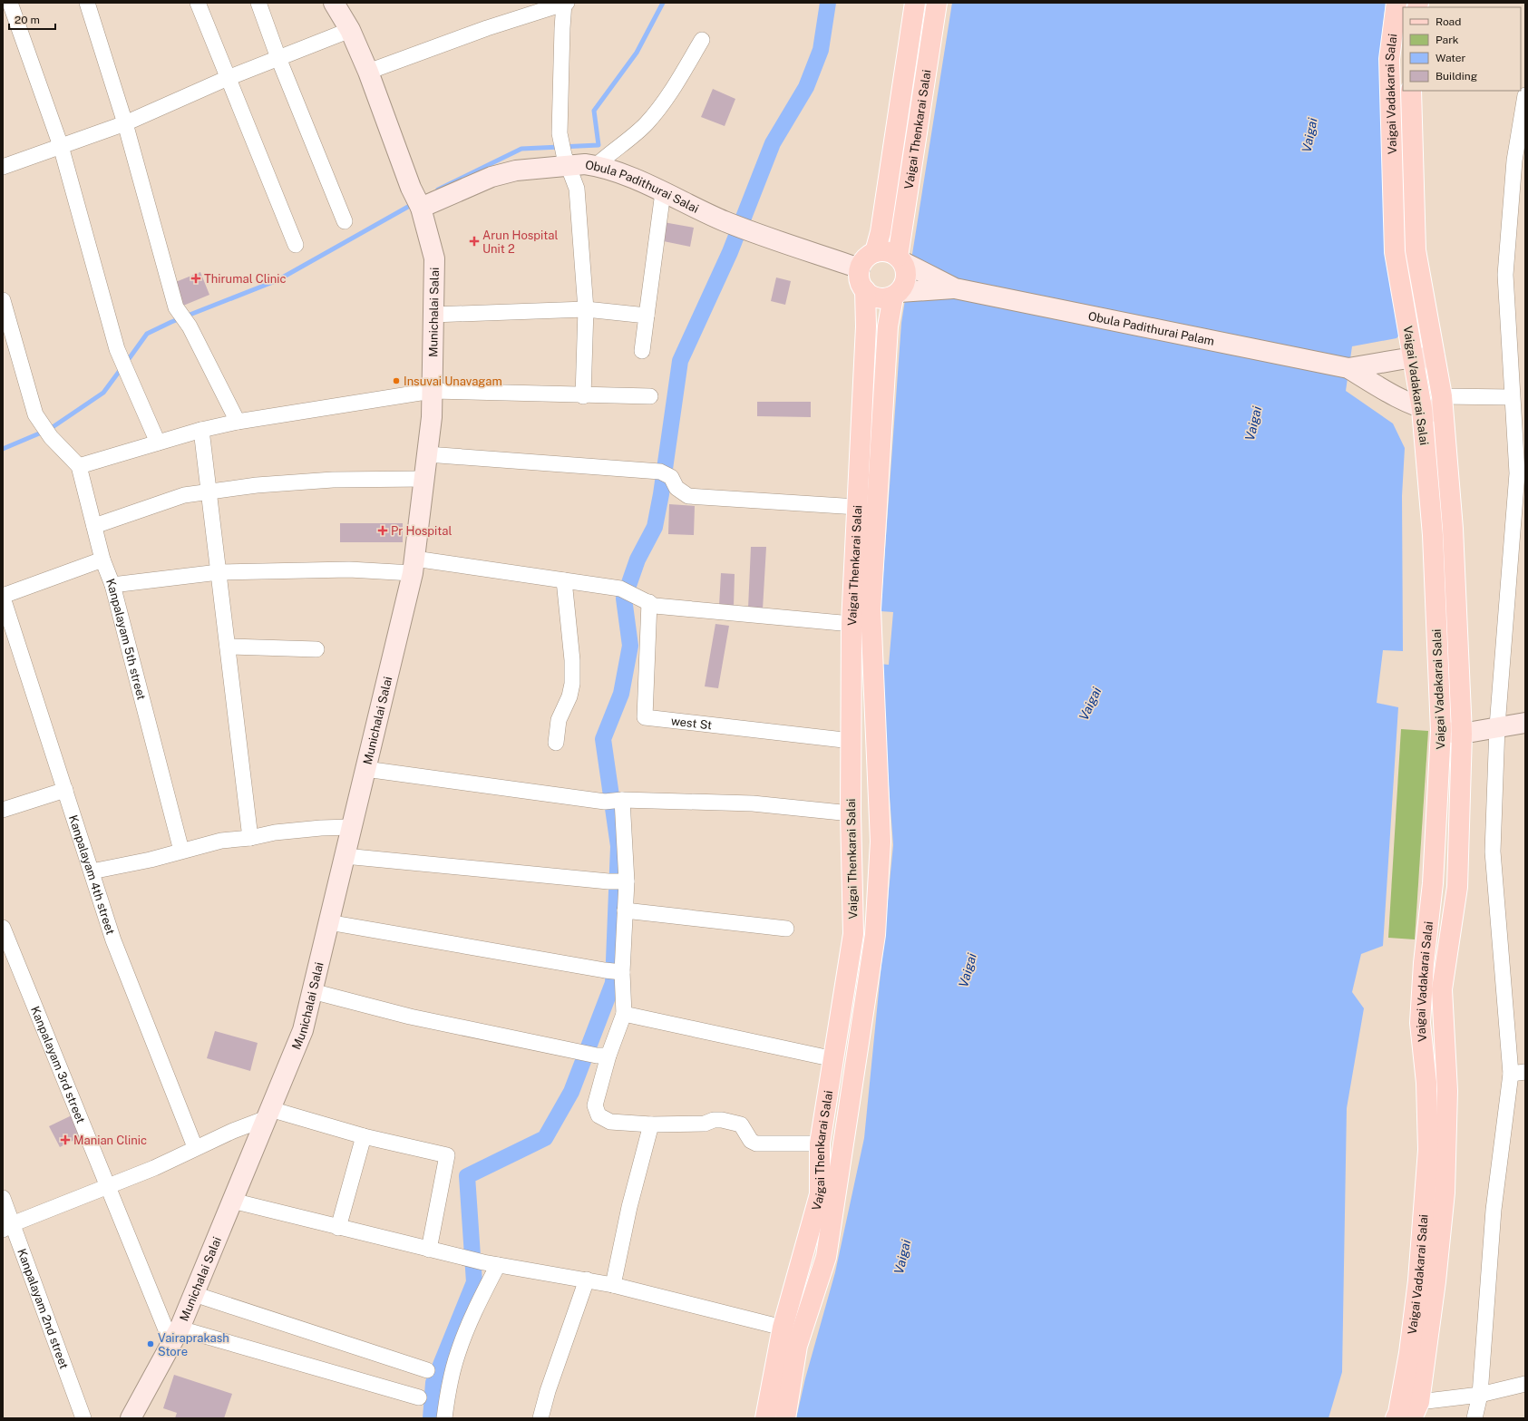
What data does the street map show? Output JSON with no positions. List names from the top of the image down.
{
  "streets": {
    "main road": [
      "Vaigai Vadakarai Salai",
      "Vaigai Thenkarai Salai",
      "Obula Padithurai Salai",
      "Munichalai Salai",
      "Obula Padithurai Palam"
    ],
    "street": [
      "Kanpalayam 5th street",
      "west St",
      "Kanpalayam 4th street",
      "Kanpalayam 3rd street",
      "Kanpalayam 2nd street"
    ]
  },
  "crossings": [
    ["Vaigai Vadakarai Salai", "Obula Padithurai Palam"],
    ["Vaigai Thenkarai Salai", "Obula Padithurai Salai"],
    ["Vaigai Thenkarai Salai", "Obula Padithurai Palam"],
    ["Vaigai Thenkarai Salai", "west St"],
    ["Obula Padithurai Salai", "Munichalai Salai"],
    ["Obula Padithurai Salai", "Obula Padithurai Palam"],
    ["Munichalai Salai", "Kanpalayam 3rd street"]
  ],
  "water": ["Vaigai"],
  "places": {
    "health": [
      "Arun Hospital Unit 2",
      "Thirumal Clinic",
      "Pr Hospital",
      "Manian Clinic"
    ],
    "other": ["Insuvai Unavagam", "Vairaprakash Store"]
  },
  "legend": [
    "Road",
    "Park",
    "Water",
    "Building"
  ],
  "scale_bar": "20 m"
}
